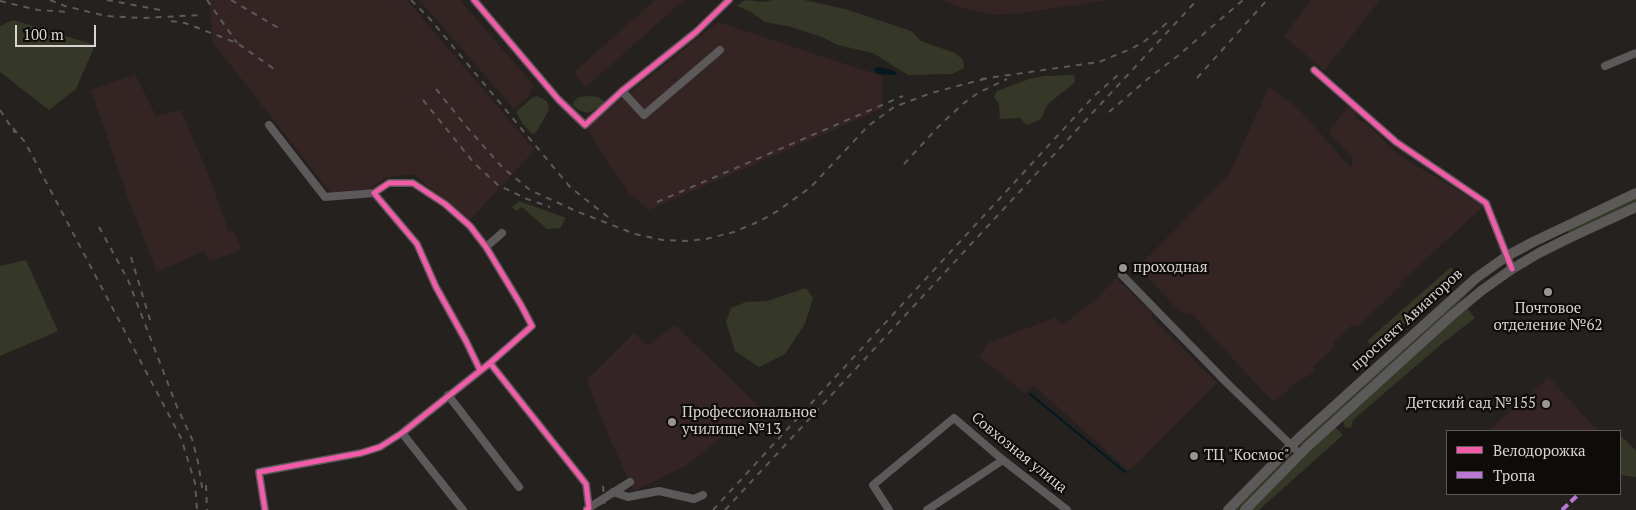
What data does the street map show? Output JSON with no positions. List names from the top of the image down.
{
  "streets": {
    "main road": ["проспект Авиаторов"],
    "street": ["Совхозная улица"]
  },
  "places": [
    "проходная",
    "Почтовое отделение №62",
    "Детский сад №155",
    "Профессиональное училище №13",
    "ТЦ \"Космос\""
  ],
  "legend": ["Велодорожка", "Тропа"],
  "scale_bar": "100 m"
}
